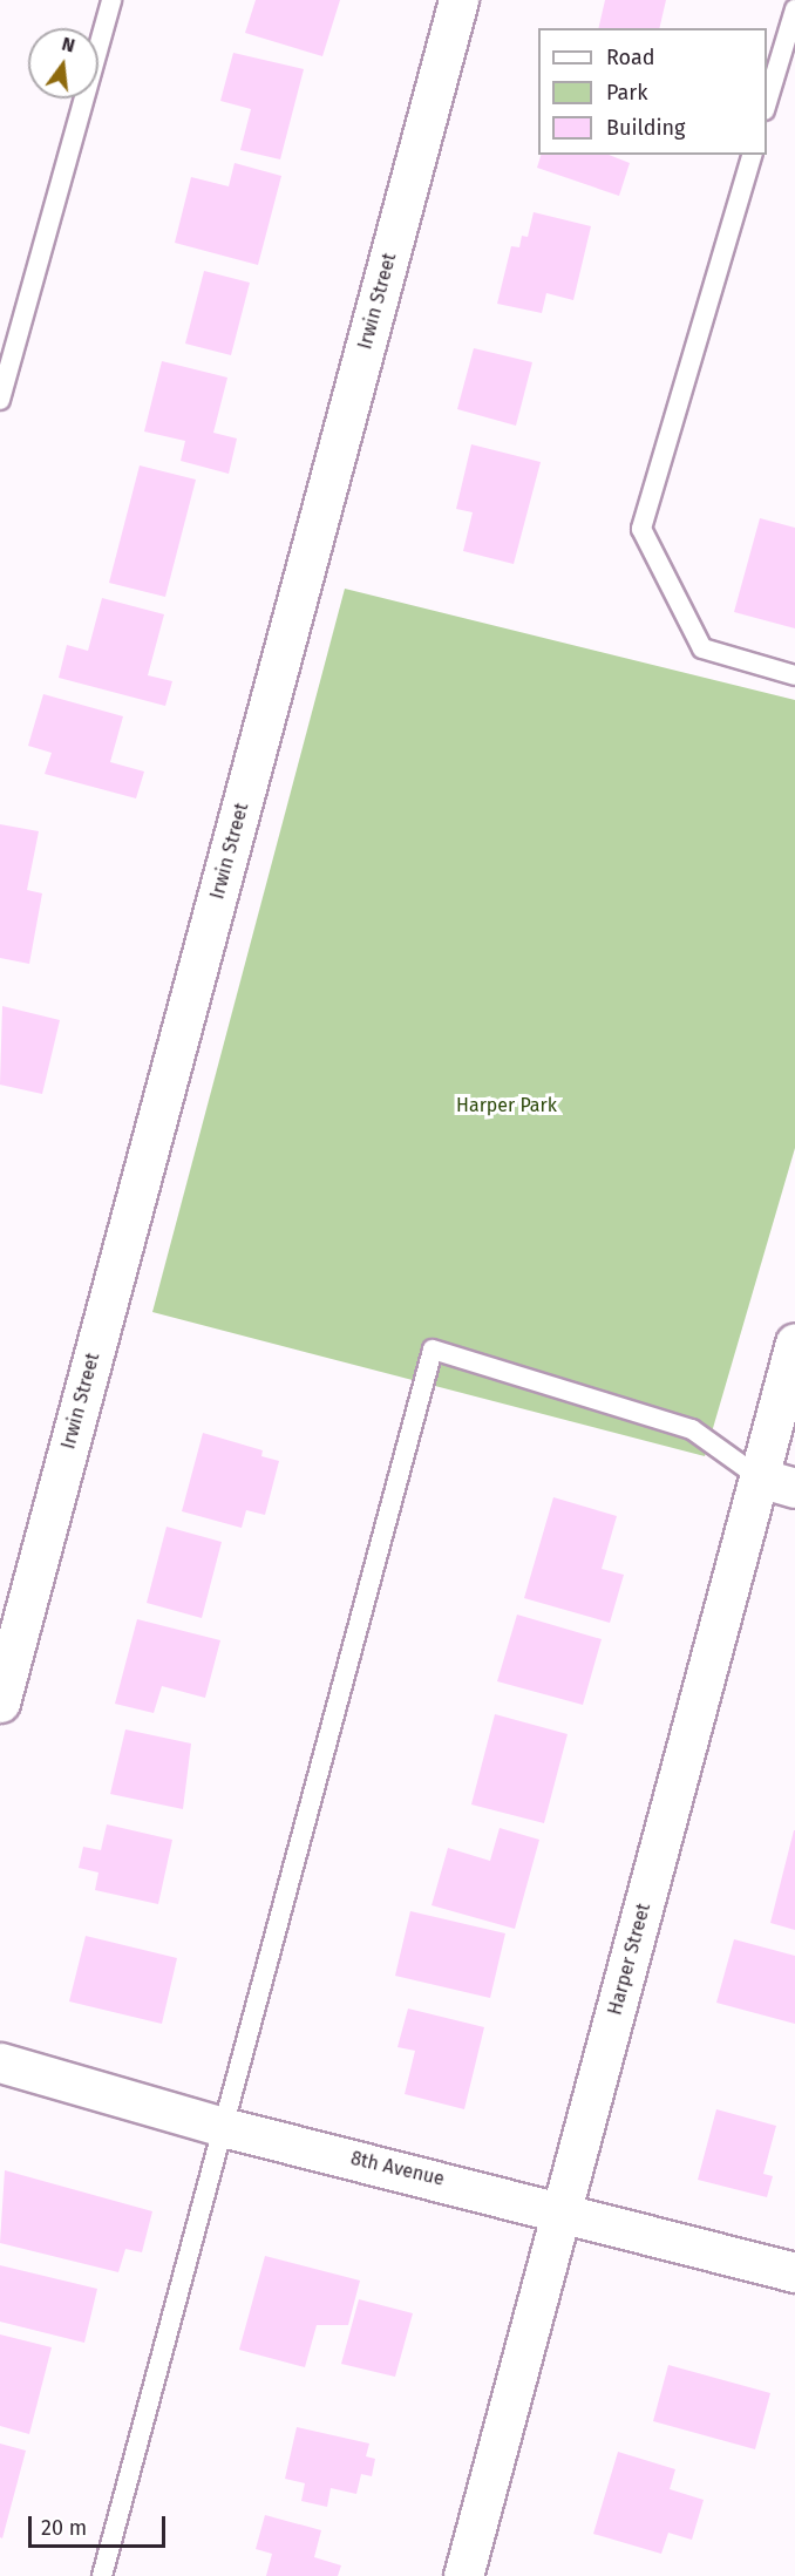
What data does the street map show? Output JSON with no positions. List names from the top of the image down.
{
  "streets": {
    "street": ["Irwin Street", "Harper Street", "8th Avenue"]
  },
  "crossings": [
    ["Harper Street", "8th Avenue"]
  ],
  "parks": ["Harper Park"],
  "legend": ["Road", "Park", "Building"],
  "scale_bar": "20 m",
  "north": "top"
}
